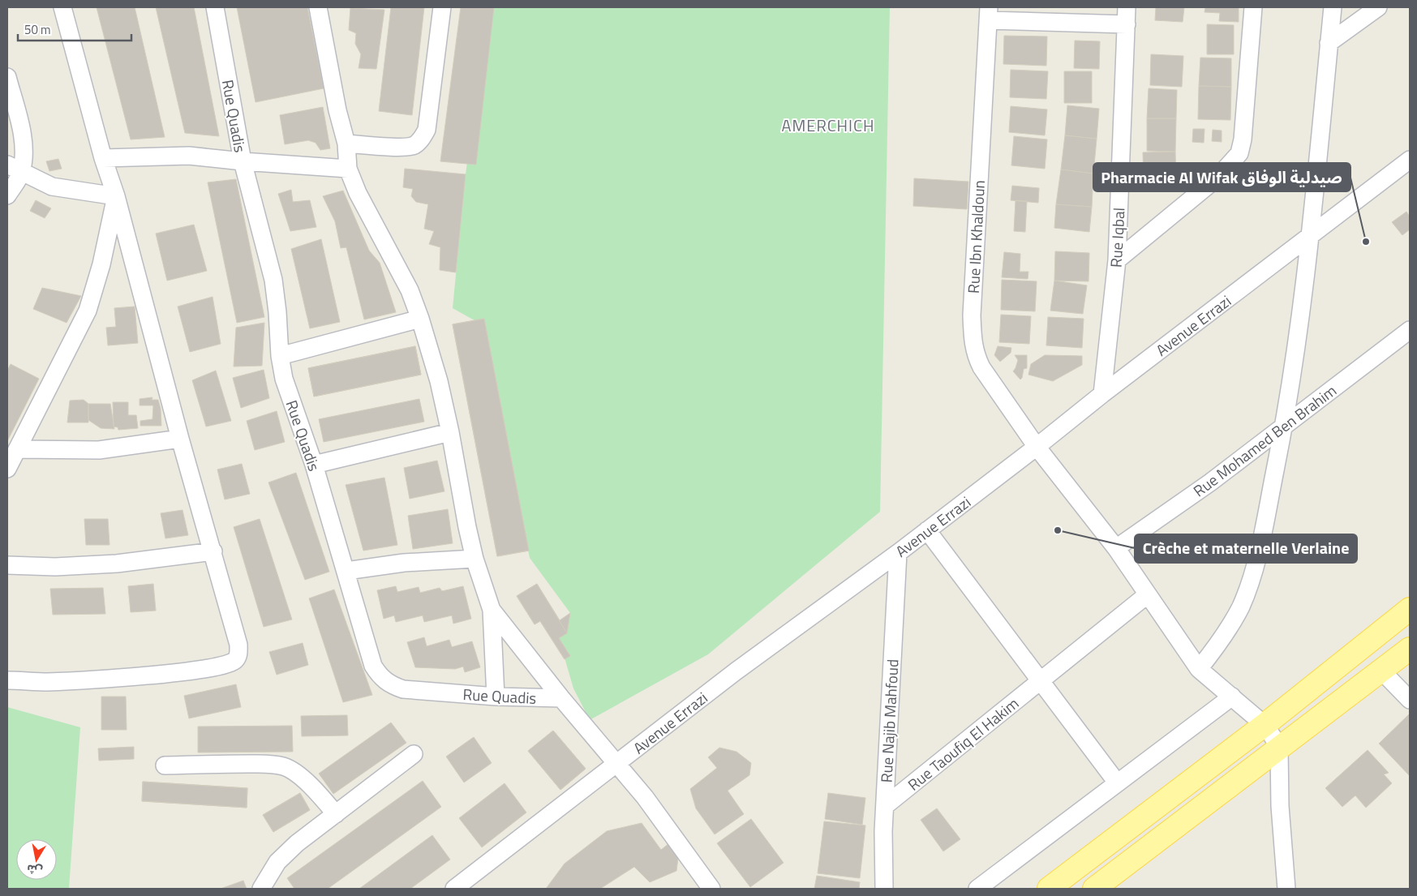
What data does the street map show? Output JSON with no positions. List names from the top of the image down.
{
  "streets": {
    "street": [
      "Rue Quadis",
      "Rue Ibn Khaldoun",
      "Rue Iqbal",
      "Avenue Errazi",
      "Rue Mohamed Ben Brahim",
      "Rue Najib Mahfoud",
      "Rue Taoufiq El Hakim"
    ]
  },
  "crossings": [
    ["Rue Ibn Khaldoun", "Avenue Errazi"],
    ["Rue Ibn Khaldoun", "Rue Mohamed Ben Brahim"],
    ["Rue Ibn Khaldoun", "Rue Taoufiq El Hakim"],
    ["Rue Iqbal", "Avenue Errazi"],
    ["Avenue Errazi", "Rue Najib Mahfoud"],
    ["Rue Najib Mahfoud", "Rue Taoufiq El Hakim"]
  ],
  "districts": ["AMERCHICH"],
  "places": ["Pharmacie Al Wifak صيدلية الوفاق", "Crèche et maternelle Verlaine"],
  "scale_bar": "50 m",
  "north": "bottom"
}
